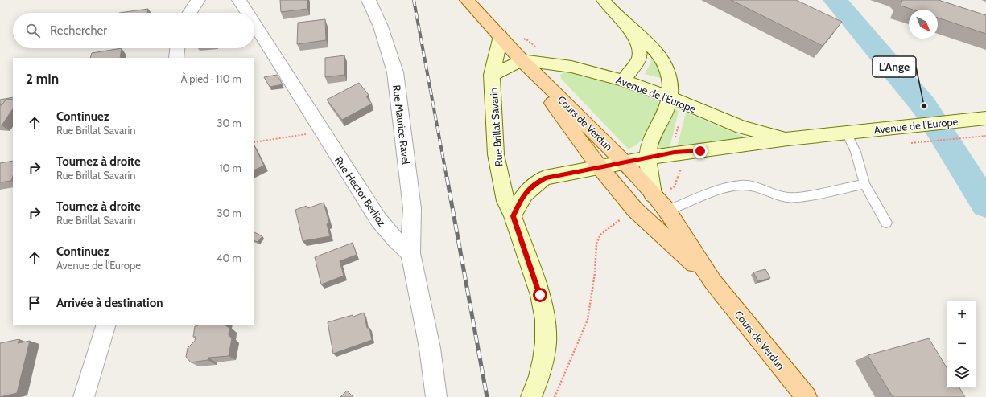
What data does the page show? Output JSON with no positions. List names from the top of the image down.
{
  "streets": {
    "main road": ["Avenue de l'Europe", "Cours de Verdun", "Rue Brillat Savarin"],
    "street": ["Rue Maurice Ravel", "Rue Hector Berlioz"]
  },
  "crossings": [
    ["Avenue de l'Europe", "Cours de Verdun"],
    ["Avenue de l'Europe", "Rue Brillat Savarin"],
    ["Cours de Verdun", "Rue Brillat Savarin"],
    ["Rue Maurice Ravel", "Rue Hector Berlioz"]
  ],
  "places": ["L'Ange"],
  "north": "bottom right",
  "page": {
    "search": "Rechercher",
    "heading": ["2 min", "À pied · 110 m"],
    "list": [
      ["Continuez", "Rue Brillat Savarin", "30 m"],
      ["Tournez à droite", "Rue Brillat Savarin", "10 m"],
      ["Tournez à droite", "Rue Brillat Savarin", "30 m"],
      ["Continuez", "Avenue de l'Europe", "40 m"],
      "Arrivée à destination"
    ],
    "map_buttons": ["+", "−"]
  }
}
